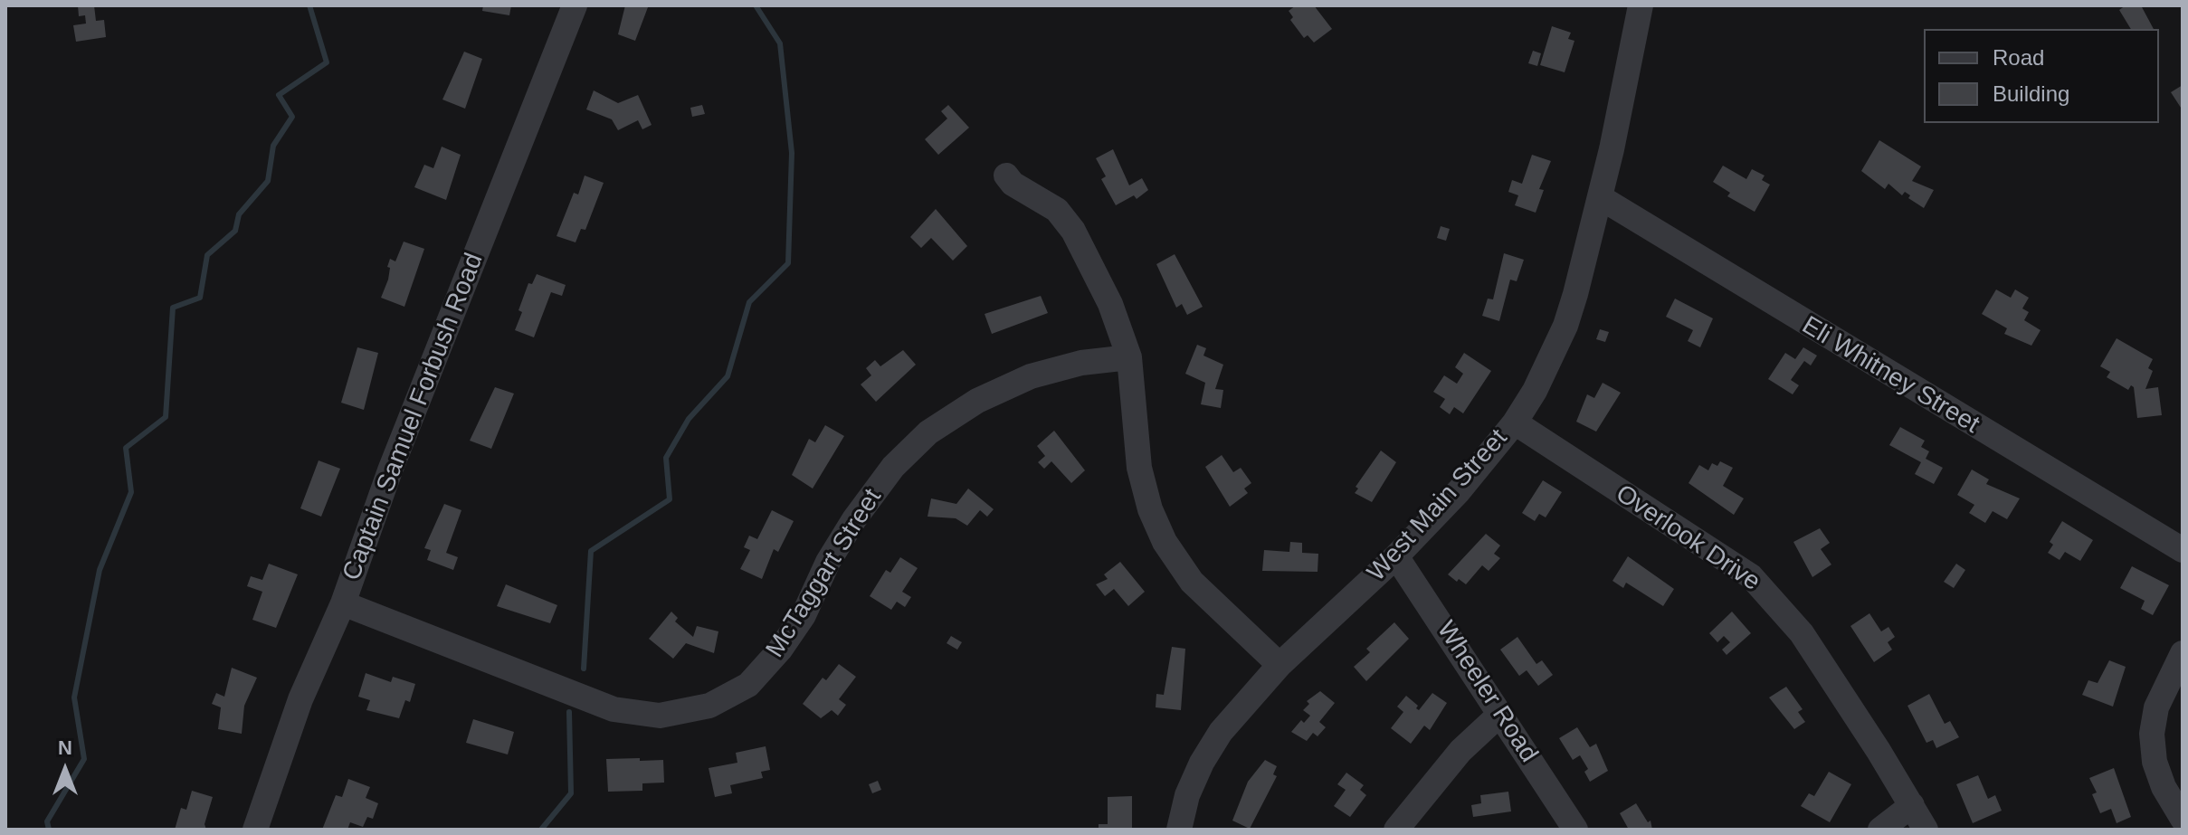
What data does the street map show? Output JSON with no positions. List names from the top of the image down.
{
  "streets": {
    "street": [
      "Eli Whitney Street",
      "Captain Samuel Forbush Road",
      "West Main Street",
      "Overlook Drive",
      "McTaggart Street",
      "Wheeler Road"
    ]
  },
  "crossings": [
    ["Eli Whitney Street", "West Main Street"],
    ["Captain Samuel Forbush Road", "McTaggart Street"],
    ["West Main Street", "Overlook Drive"],
    ["West Main Street", "Wheeler Road"]
  ],
  "legend": ["Road", "Building"],
  "north": "top"
}
